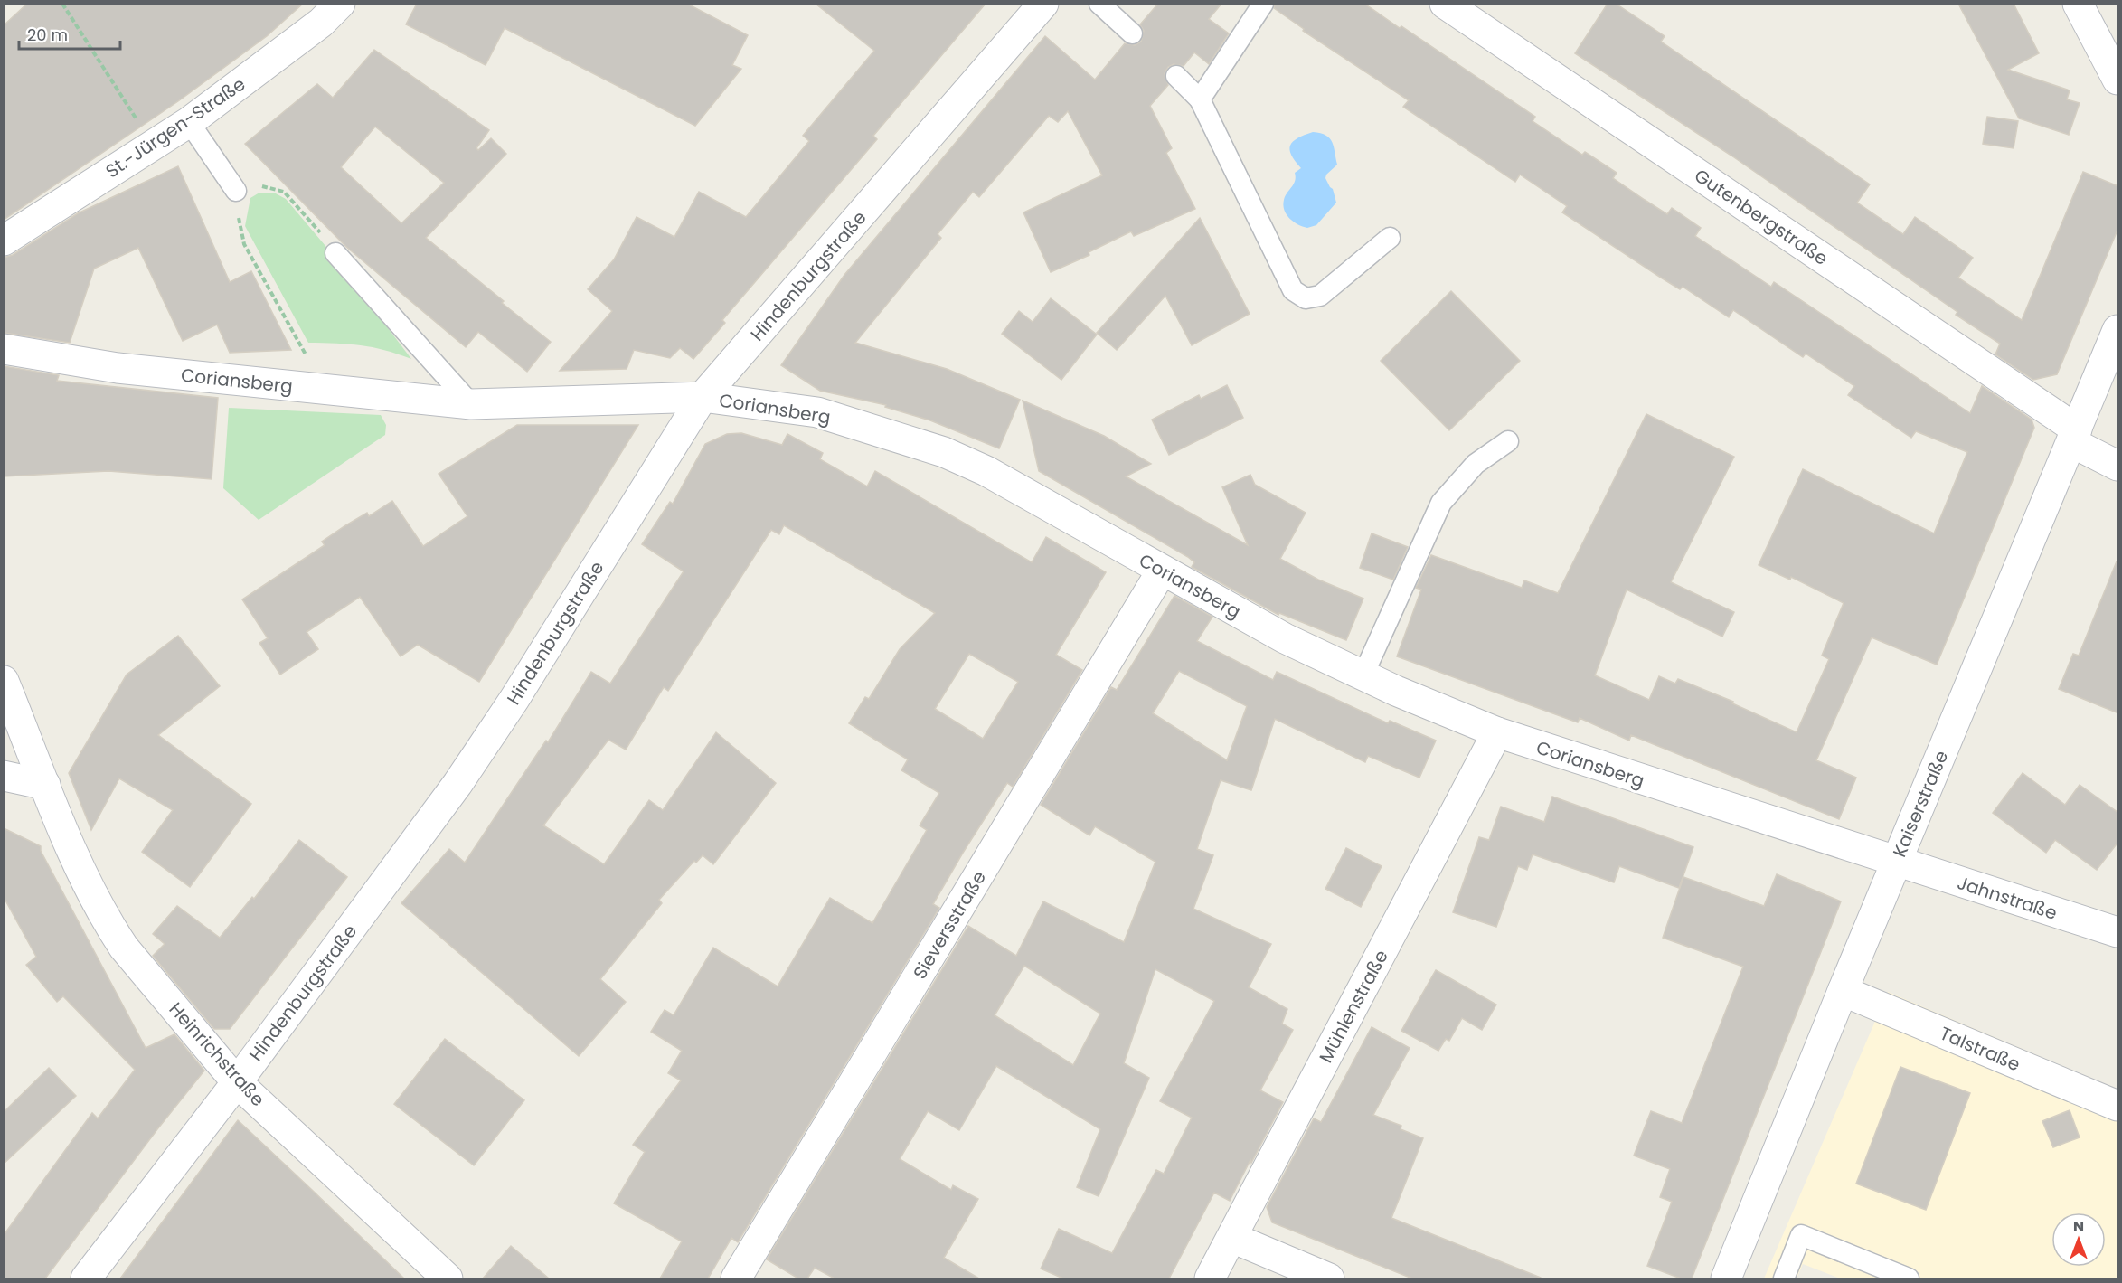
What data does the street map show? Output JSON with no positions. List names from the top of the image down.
{
  "streets": {
    "street": [
      "St.-Jürgen-Straße",
      "Gutenbergstraße",
      "Hindenburgstraße",
      "Coriansberg",
      "Kaiserstraße",
      "Jahnstraße",
      "Sieversstraße",
      "Mühlenstraße",
      "Talstraße",
      "Heinrichstraße"
    ]
  },
  "crossings": [
    ["Gutenbergstraße", "Kaiserstraße"],
    ["Hindenburgstraße", "Coriansberg"],
    ["Hindenburgstraße", "Heinrichstraße"],
    ["Coriansberg", "Kaiserstraße"],
    ["Coriansberg", "Jahnstraße"],
    ["Coriansberg", "Sieversstraße"],
    ["Coriansberg", "Mühlenstraße"],
    ["Kaiserstraße", "Jahnstraße"],
    ["Kaiserstraße", "Talstraße"]
  ],
  "scale_bar": "20 m",
  "north": "top"
}
